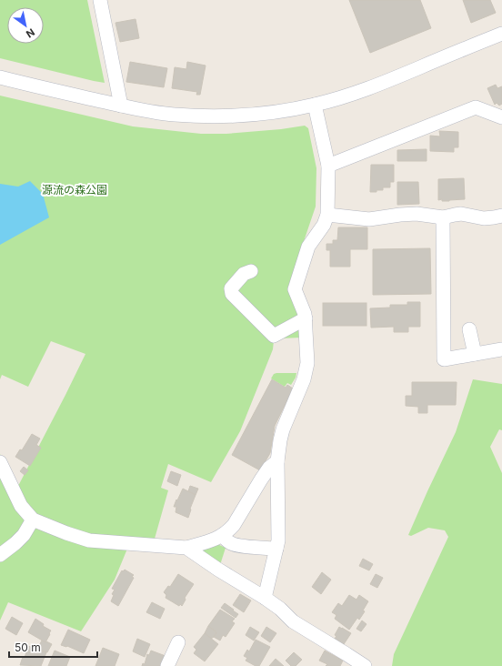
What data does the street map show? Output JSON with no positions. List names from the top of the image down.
{
  "parks": ["源流の森公園"],
  "scale_bar": "50 m",
  "north": "bottom right"
}
